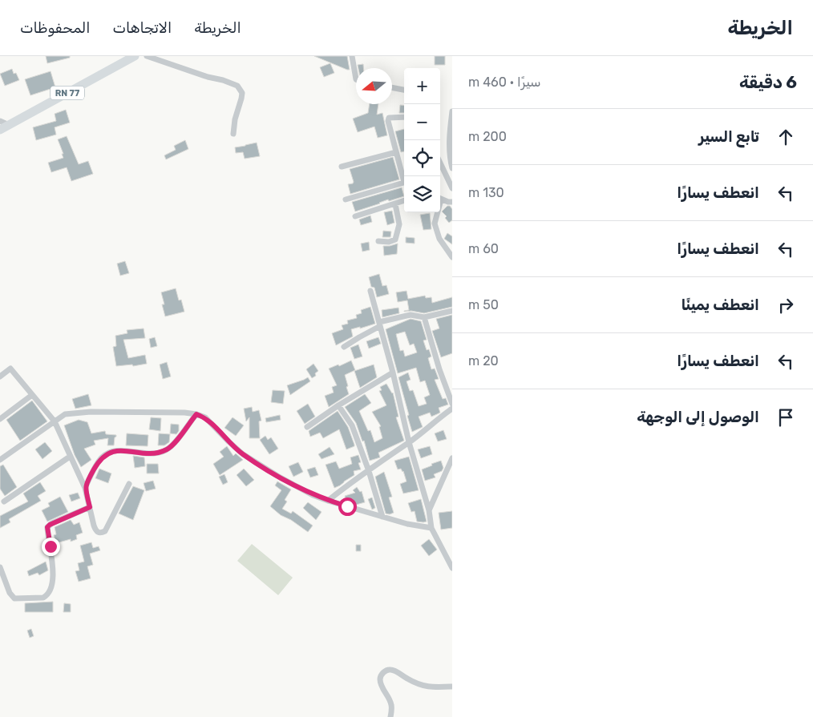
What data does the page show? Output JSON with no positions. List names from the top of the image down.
{
  "streets": {
    "main road": ["RN 77"]
  },
  "north": "left",
  "page": {
    "header": "الخريطة",
    "nav": ["الخريطة", "الاتجاهات", "المحفوظات"],
    "heading": ["6 دقيقة", "سيرًا · 460 m"],
    "map_buttons": ["+", "−"],
    "list": [
      ["تابع السير", "200 m"],
      ["انعطف يسارًا", "130 m"],
      ["انعطف يسارًا", "60 m"],
      ["انعطف يمينًا", "50 m"],
      ["انعطف يسارًا", "20 m"],
      "الوصول إلى الوجهة"
    ]
  }
}
